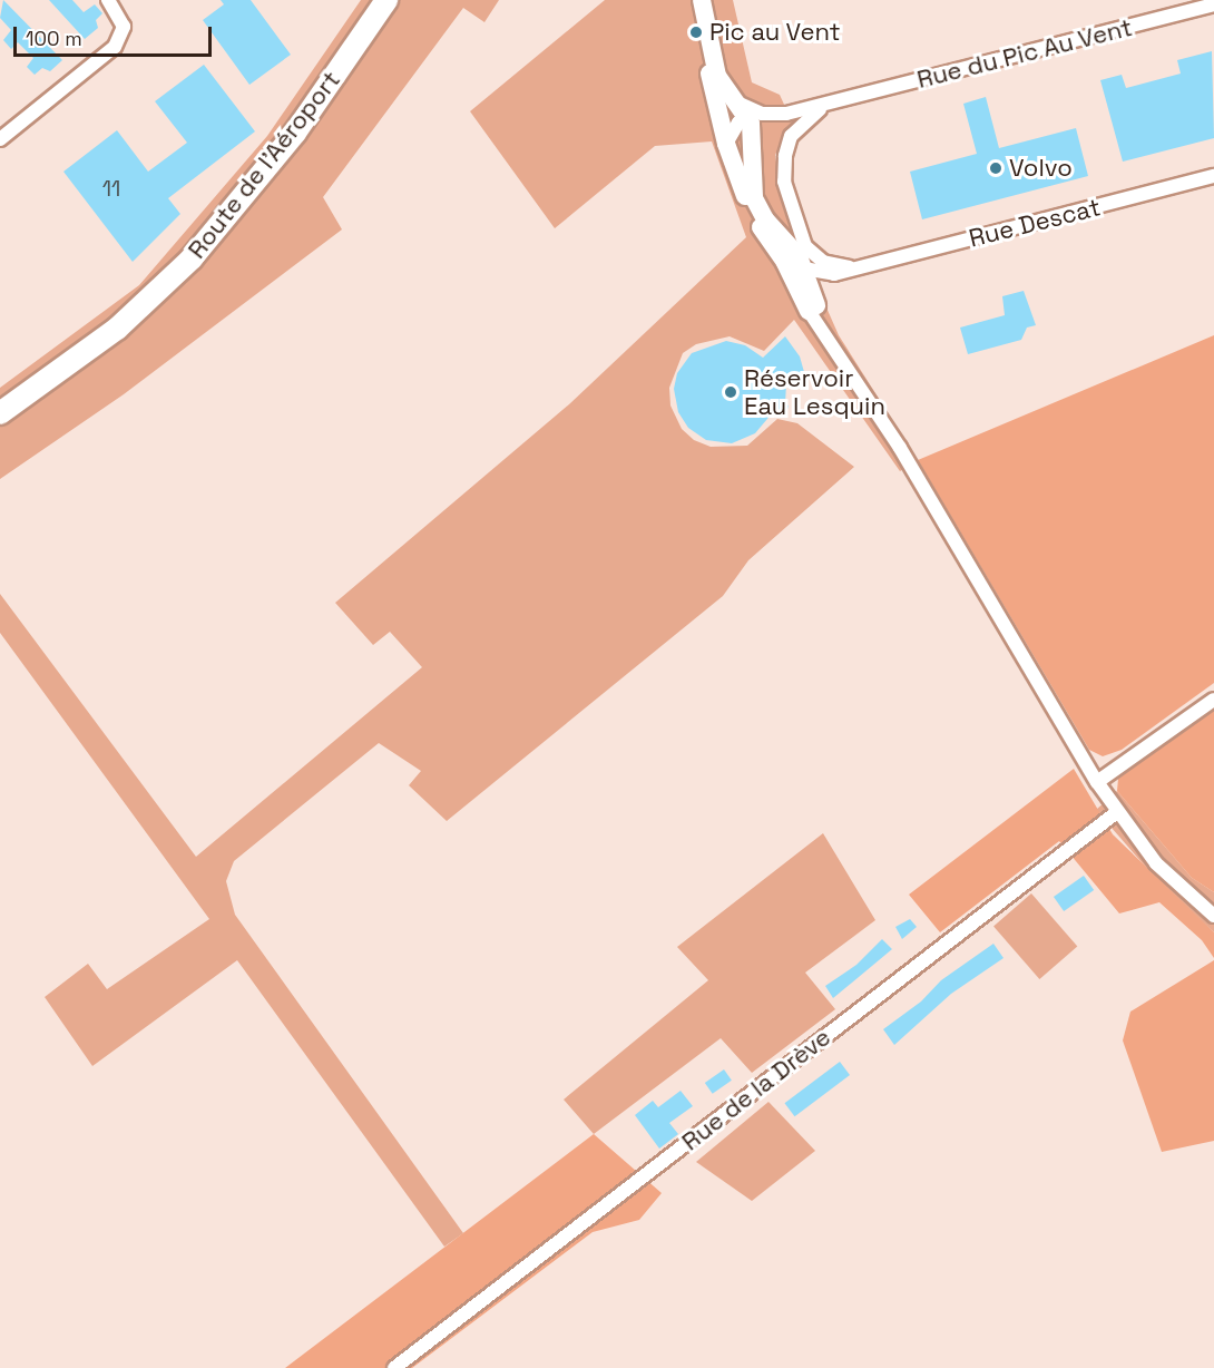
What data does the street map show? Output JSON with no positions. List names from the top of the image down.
{
  "streets": {
    "main road": ["Route de l'Aéroport"],
    "street": ["Rue du Pic Au Vent", "Rue Descat", "Rue de la Drève"]
  },
  "crossings": [
    ["Rue du Pic Au Vent", "Rue Descat"]
  ],
  "places": ["Pic au Vent", "Volvo", "Réservoir Eau Lesquin"],
  "house_numbers": ["11"],
  "scale_bar": "100 m"
}
